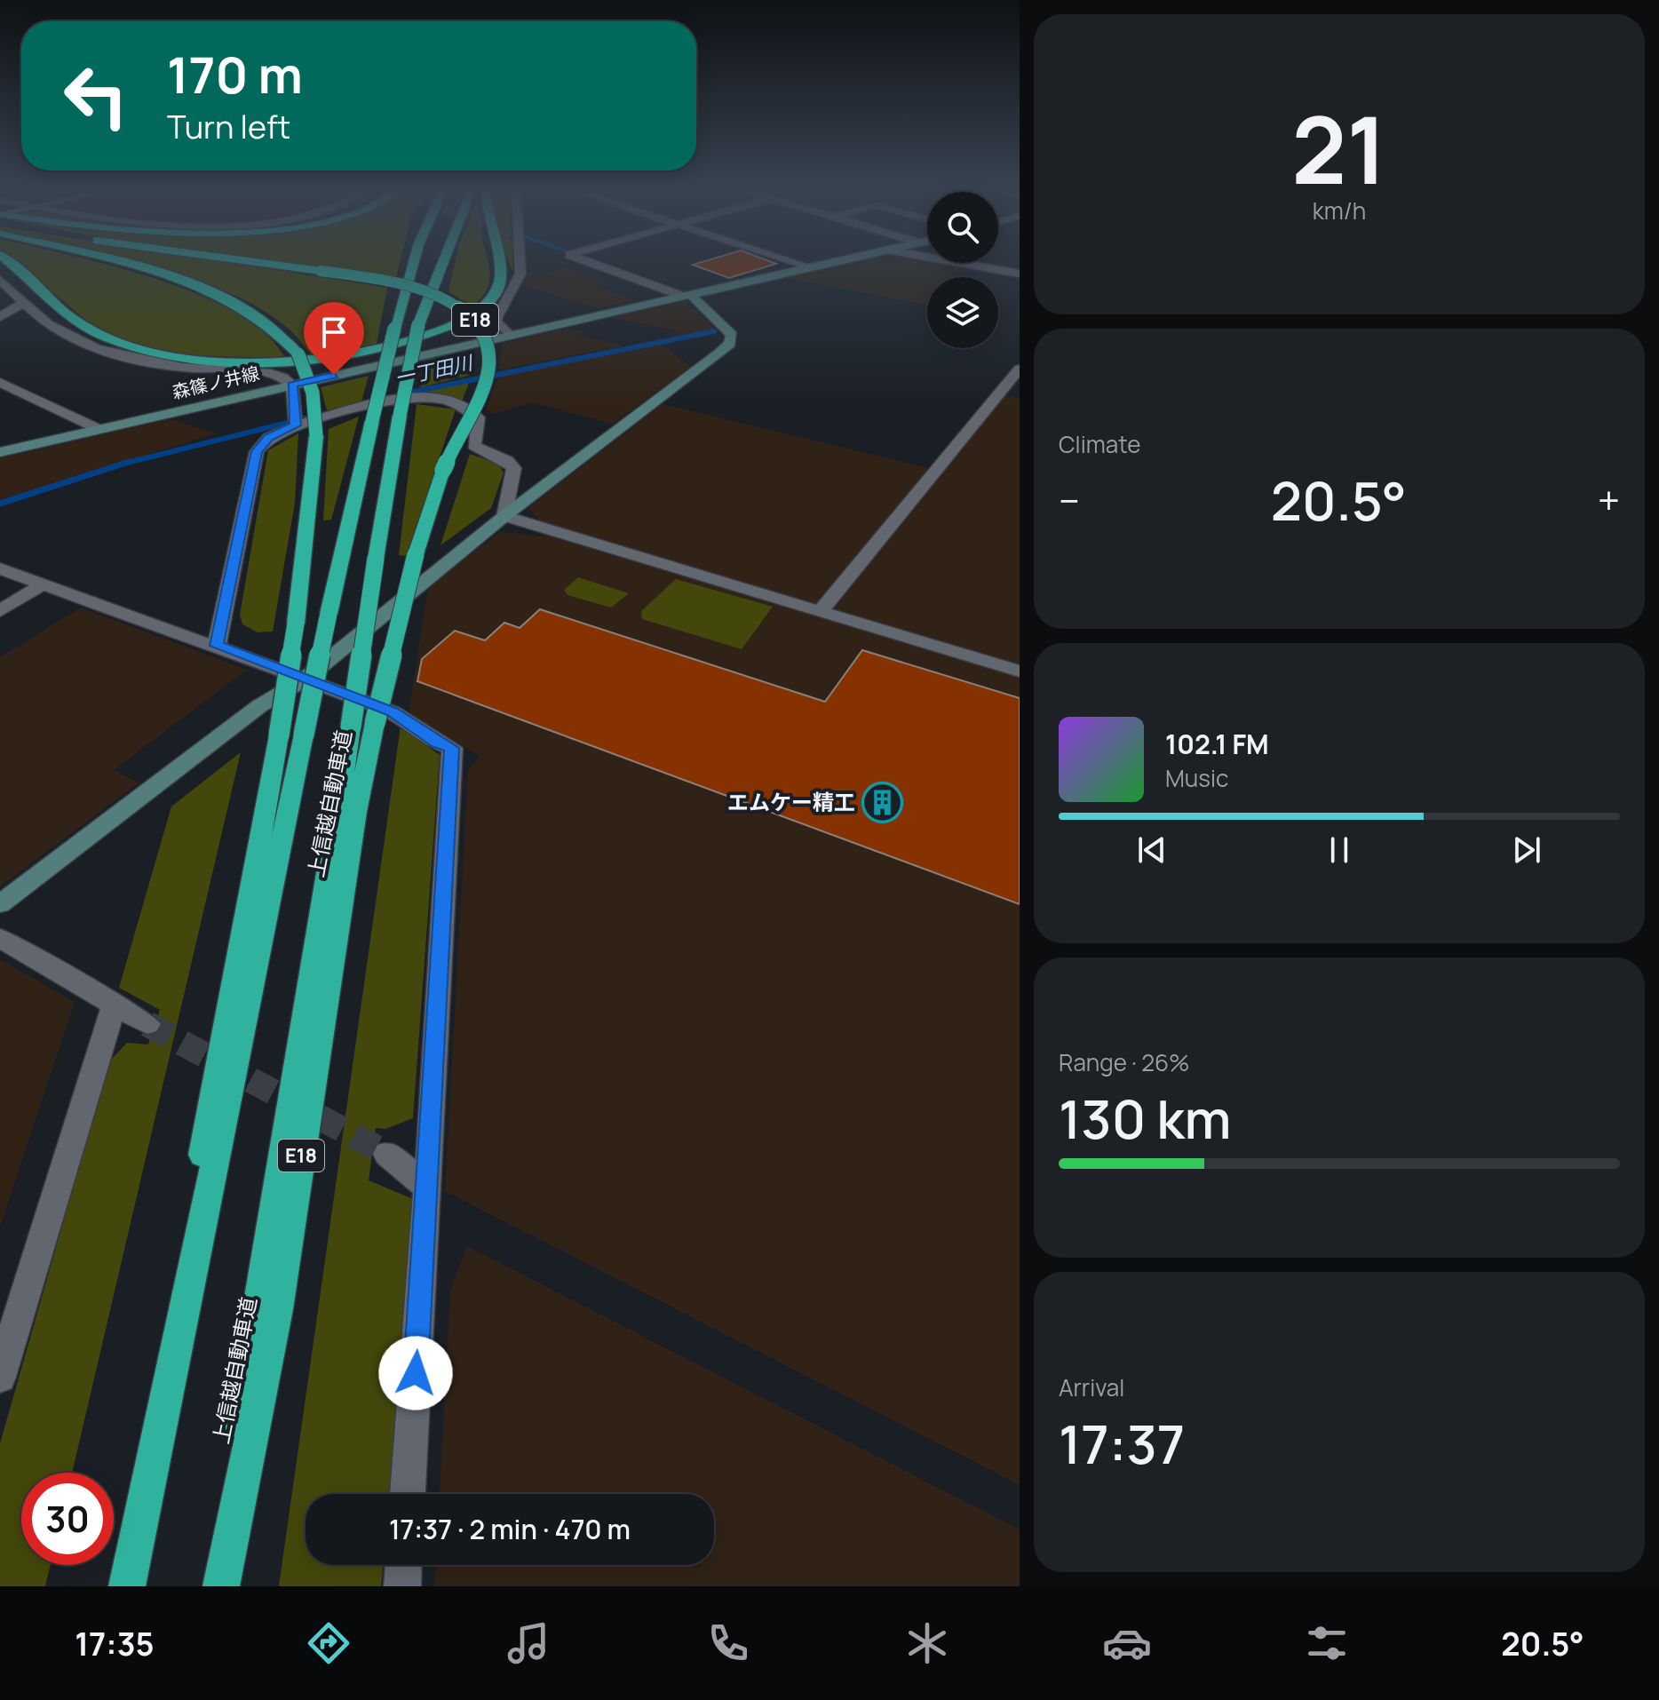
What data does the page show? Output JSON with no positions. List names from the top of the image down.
{
  "streets": {
    "highway": ["E18", "上信越自動車道"],
    "street": ["森篠ノ井線"]
  },
  "water": ["一丁田川"],
  "places": {
    "building": ["エムケー精工"]
  },
  "page": {
    "tile": [
      ["21", "km/h"],
      "Climate",
      ["Range · 26%", "130 km"],
      ["Arrival", "17:37"]
    ],
    "turn": ["170 m", "Turn left"],
    "heat": ["−", "20.5°", "+"],
    "song": ["102.1 FM", "Music"],
    "limit": "30",
    "trip": "17:37 · 2 min · 470 m",
    "tabs": ["17:35", "20.5°"]
  }
}
